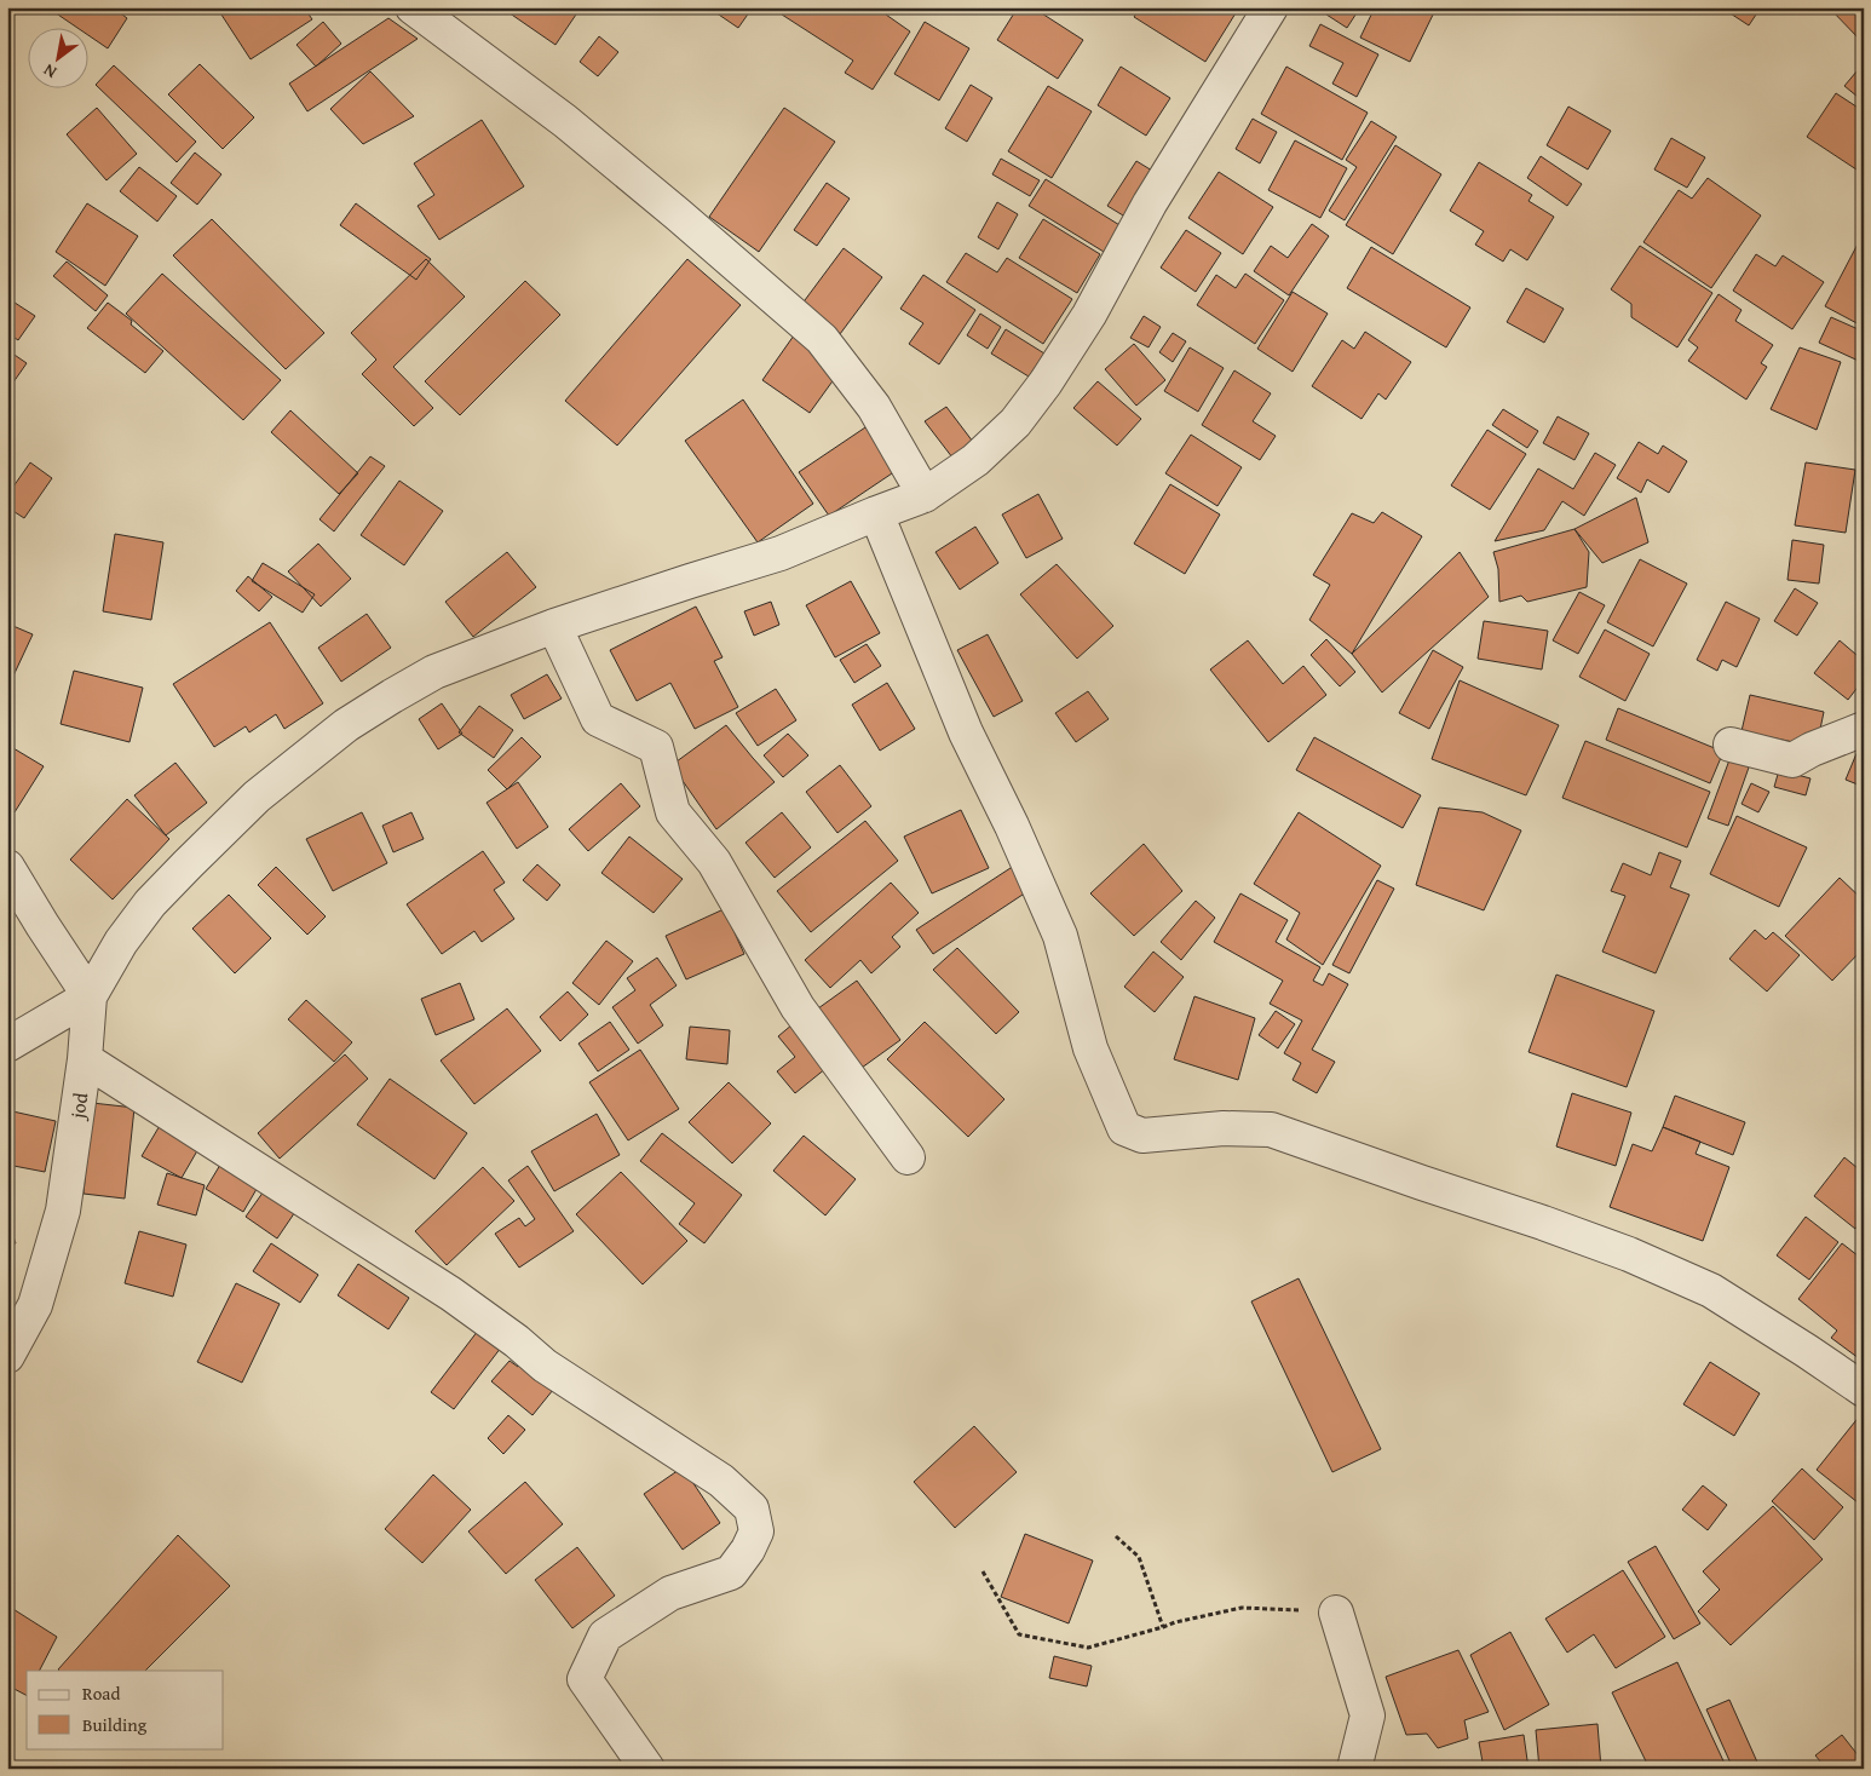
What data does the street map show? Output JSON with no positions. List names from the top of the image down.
{
  "streets": {
    "street": ["jod"]
  },
  "legend": ["Road", "Building"],
  "north": "bottom left"
}
